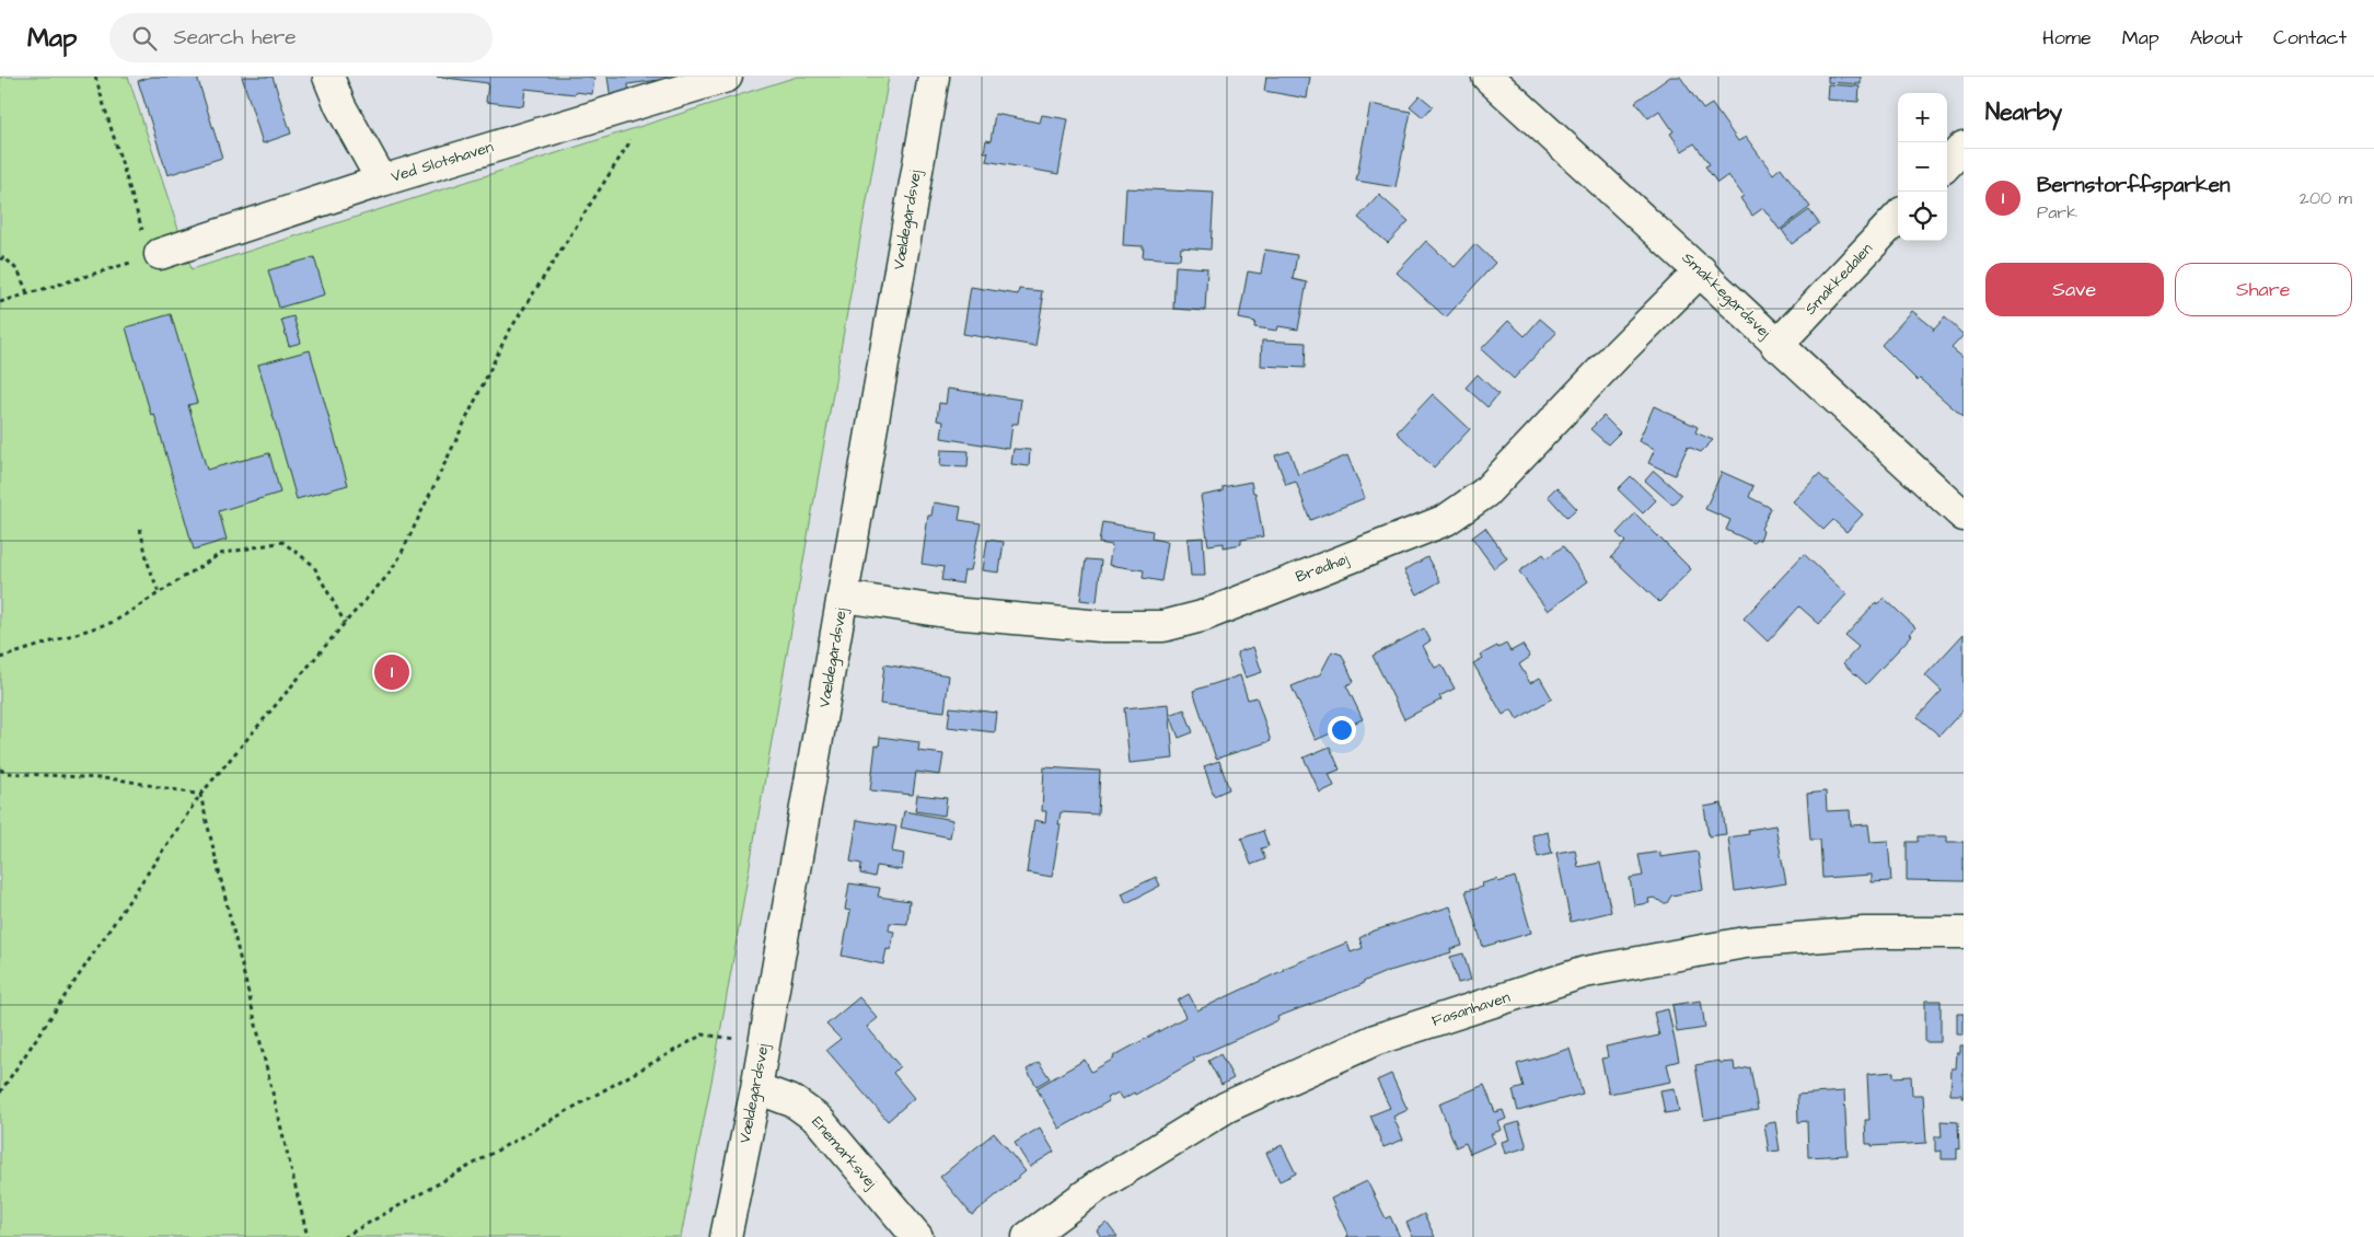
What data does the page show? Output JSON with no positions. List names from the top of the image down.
{
  "streets": {
    "street": [
      "Ved Slotshaven",
      "Vældegårdsvej",
      "Smakkedalen",
      "Smakkegårdsvej",
      "Brødhøj",
      "Fasanhaven",
      "Enemarksvej"
    ]
  },
  "crossings": [
    ["Vældegårdsvej", "Brødhøj"],
    ["Vældegårdsvej", "Enemarksvej"],
    ["Smakkedalen", "Smakkegårdsvej"],
    ["Smakkegårdsvej", "Brødhøj"]
  ],
  "page": {
    "header": "Map",
    "search": "Search here",
    "nav": [
      "Home",
      "Map",
      "About",
      "Contact"
    ],
    "heading": "Nearby",
    "map_buttons": ["+", "−"],
    "list": [
      {
        "mark": "1",
        "name": "Bernstorffsparken",
        "note": "Park",
        "value": "200 m"
      }
    ],
    "buttons": ["Save", "Share"],
    "pins": "1"
  }
}
